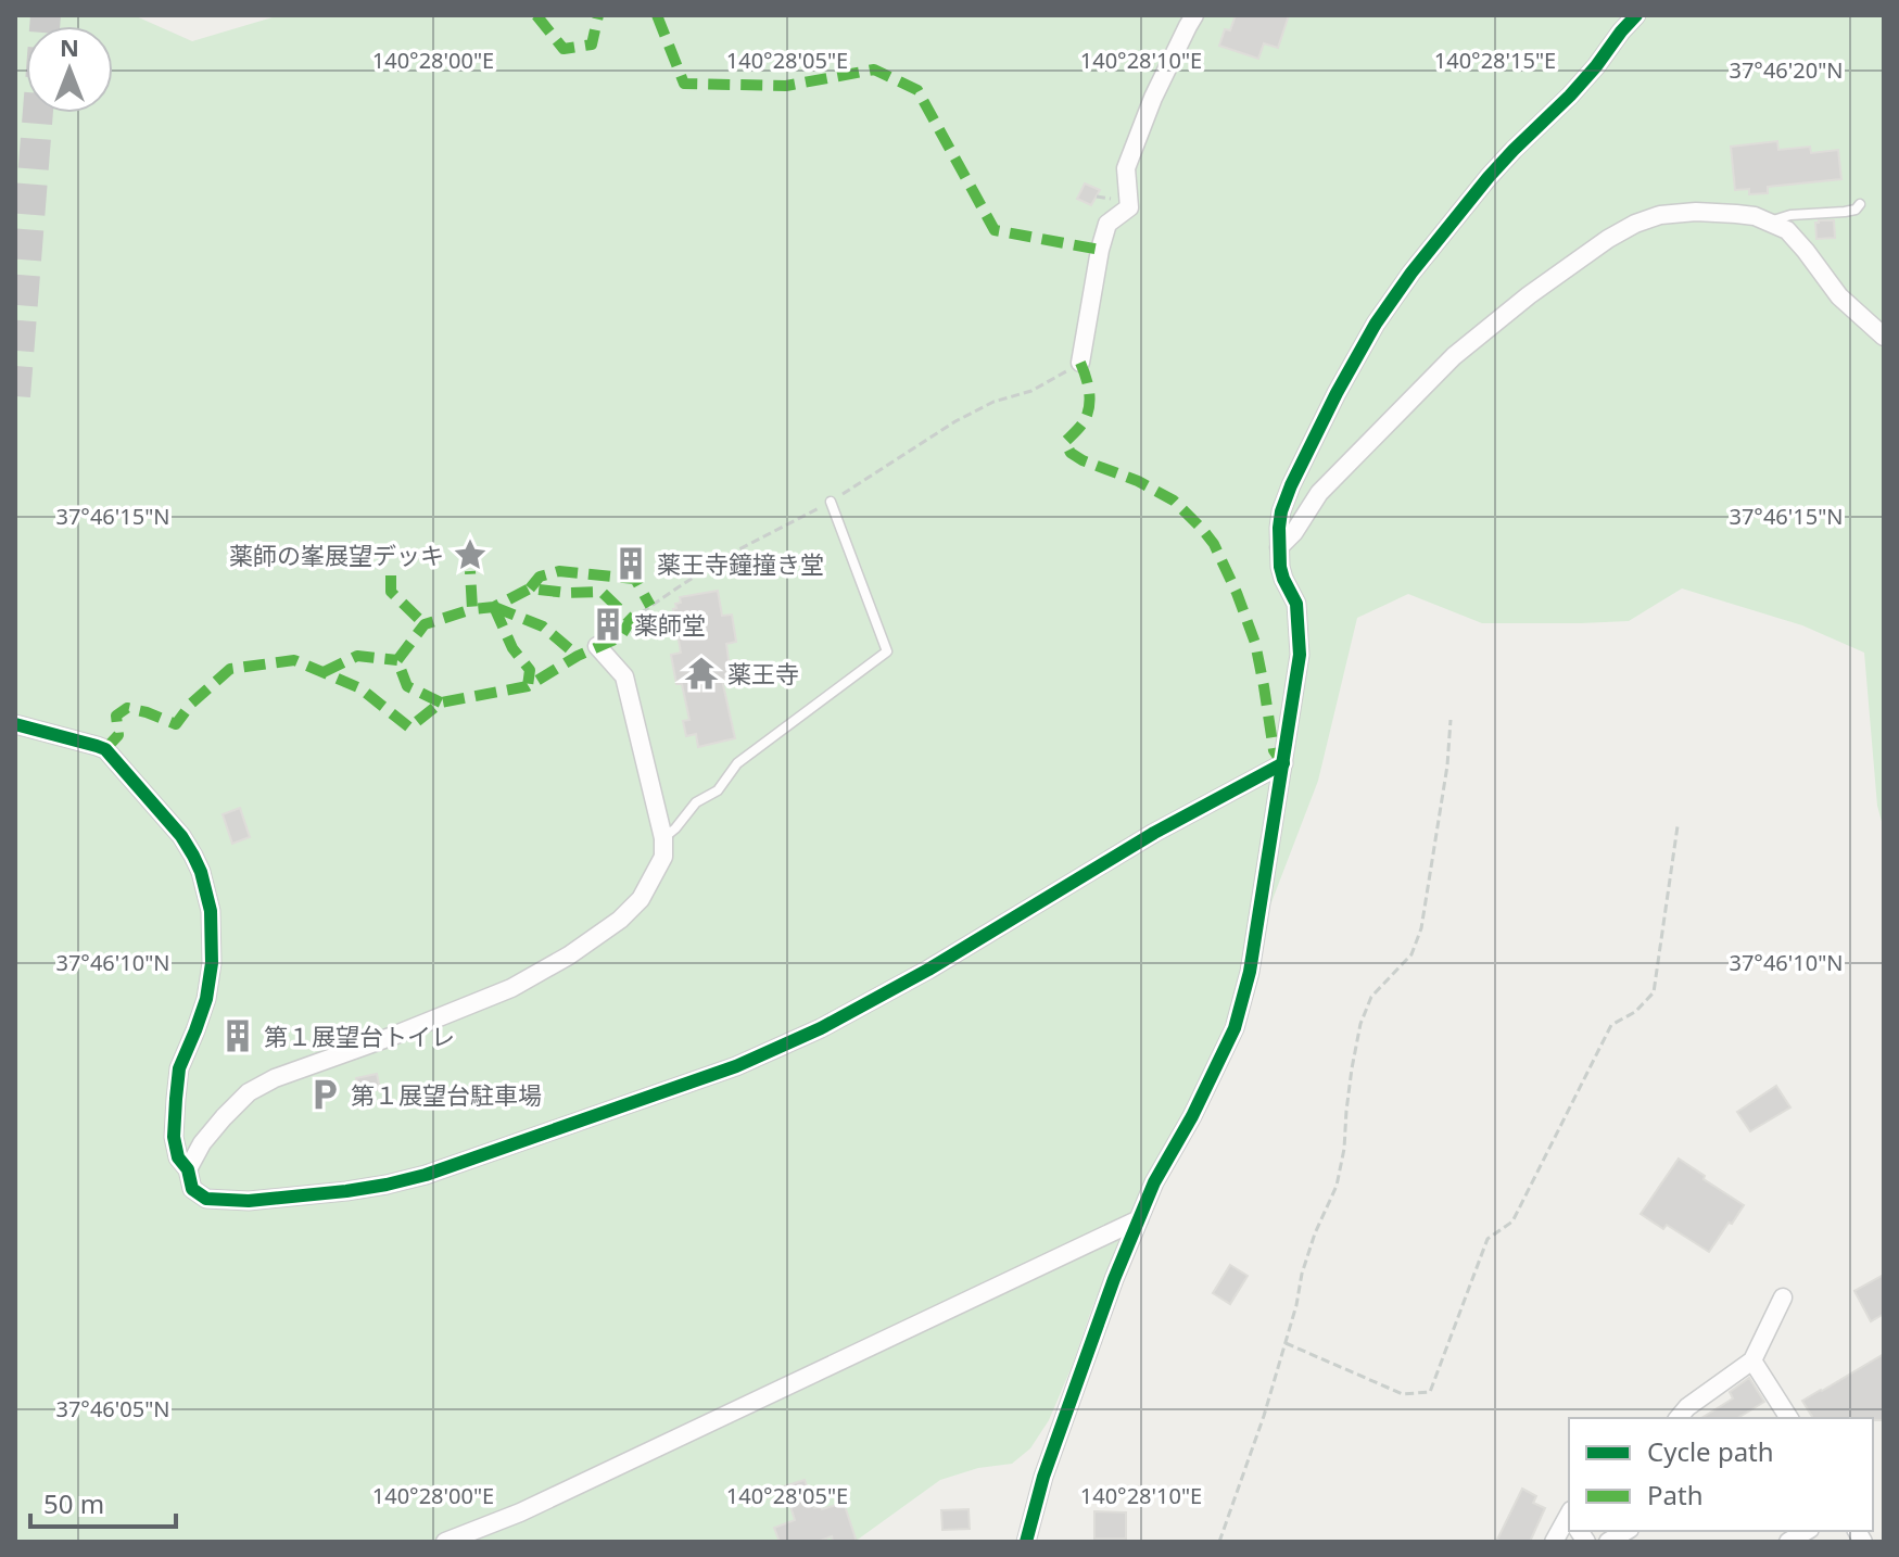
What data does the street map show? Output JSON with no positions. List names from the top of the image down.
{
  "places": {
    "place": ["薬師の峯展望デッキ"],
    "building": ["薬王寺鐘撞き堂", "薬師堂", "第１展望台トイレ"],
    "temple": ["薬王寺"],
    "parking": ["第１展望台駐車場"]
  },
  "legend": ["Cycle path", "Path"],
  "scale_bar": "50 m",
  "north": "top",
  "coordinates": [
    "140°28'00\"E",
    "140°28'05\"E",
    "140°28'10\"E",
    "140°28'15\"E",
    "37°46'20\"N",
    "37°46'15\"N",
    "37°46'10\"N",
    "37°46'05\"N"
  ]
}
